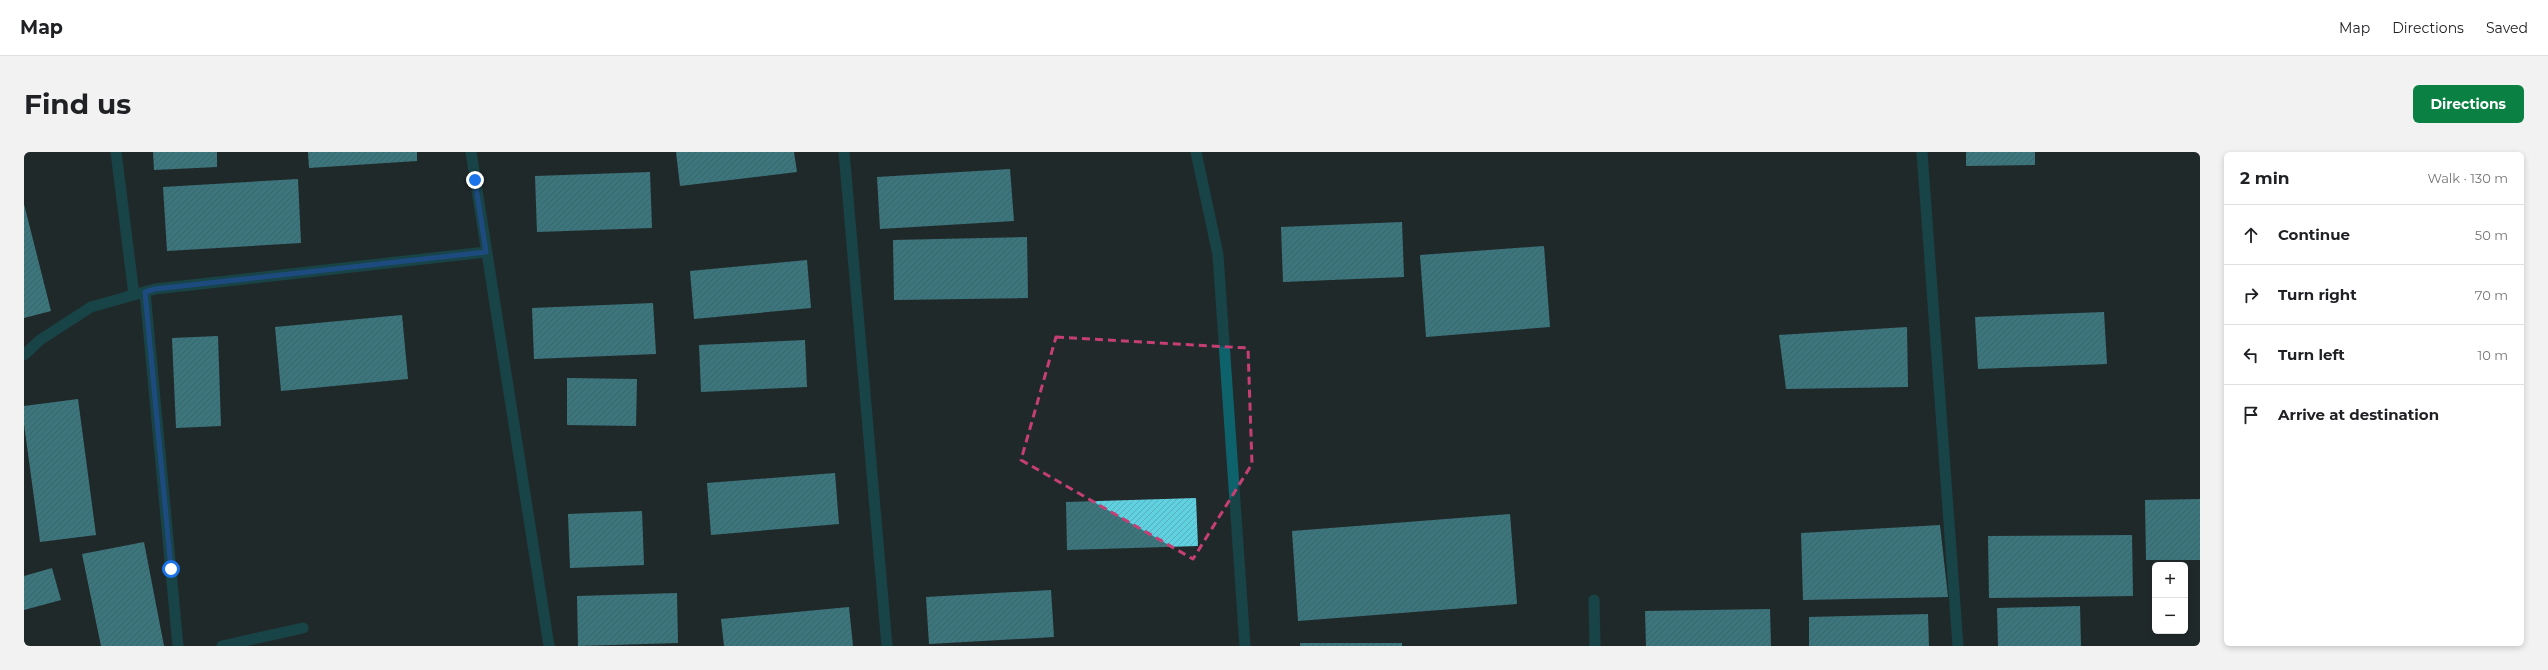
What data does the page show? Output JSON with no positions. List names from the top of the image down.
{
  "page": {
    "header": "Map",
    "nav": ["Map", "Directions", "Saved"],
    "buttons": "Directions",
    "title": "Find us",
    "heading": ["2 min", "Walk · 130 m"],
    "list": [
      ["Continue", "50 m"],
      ["Turn right", "70 m"],
      ["Turn left", "10 m"],
      "Arrive at destination"
    ],
    "map_buttons": ["+", "−"]
  }
}
